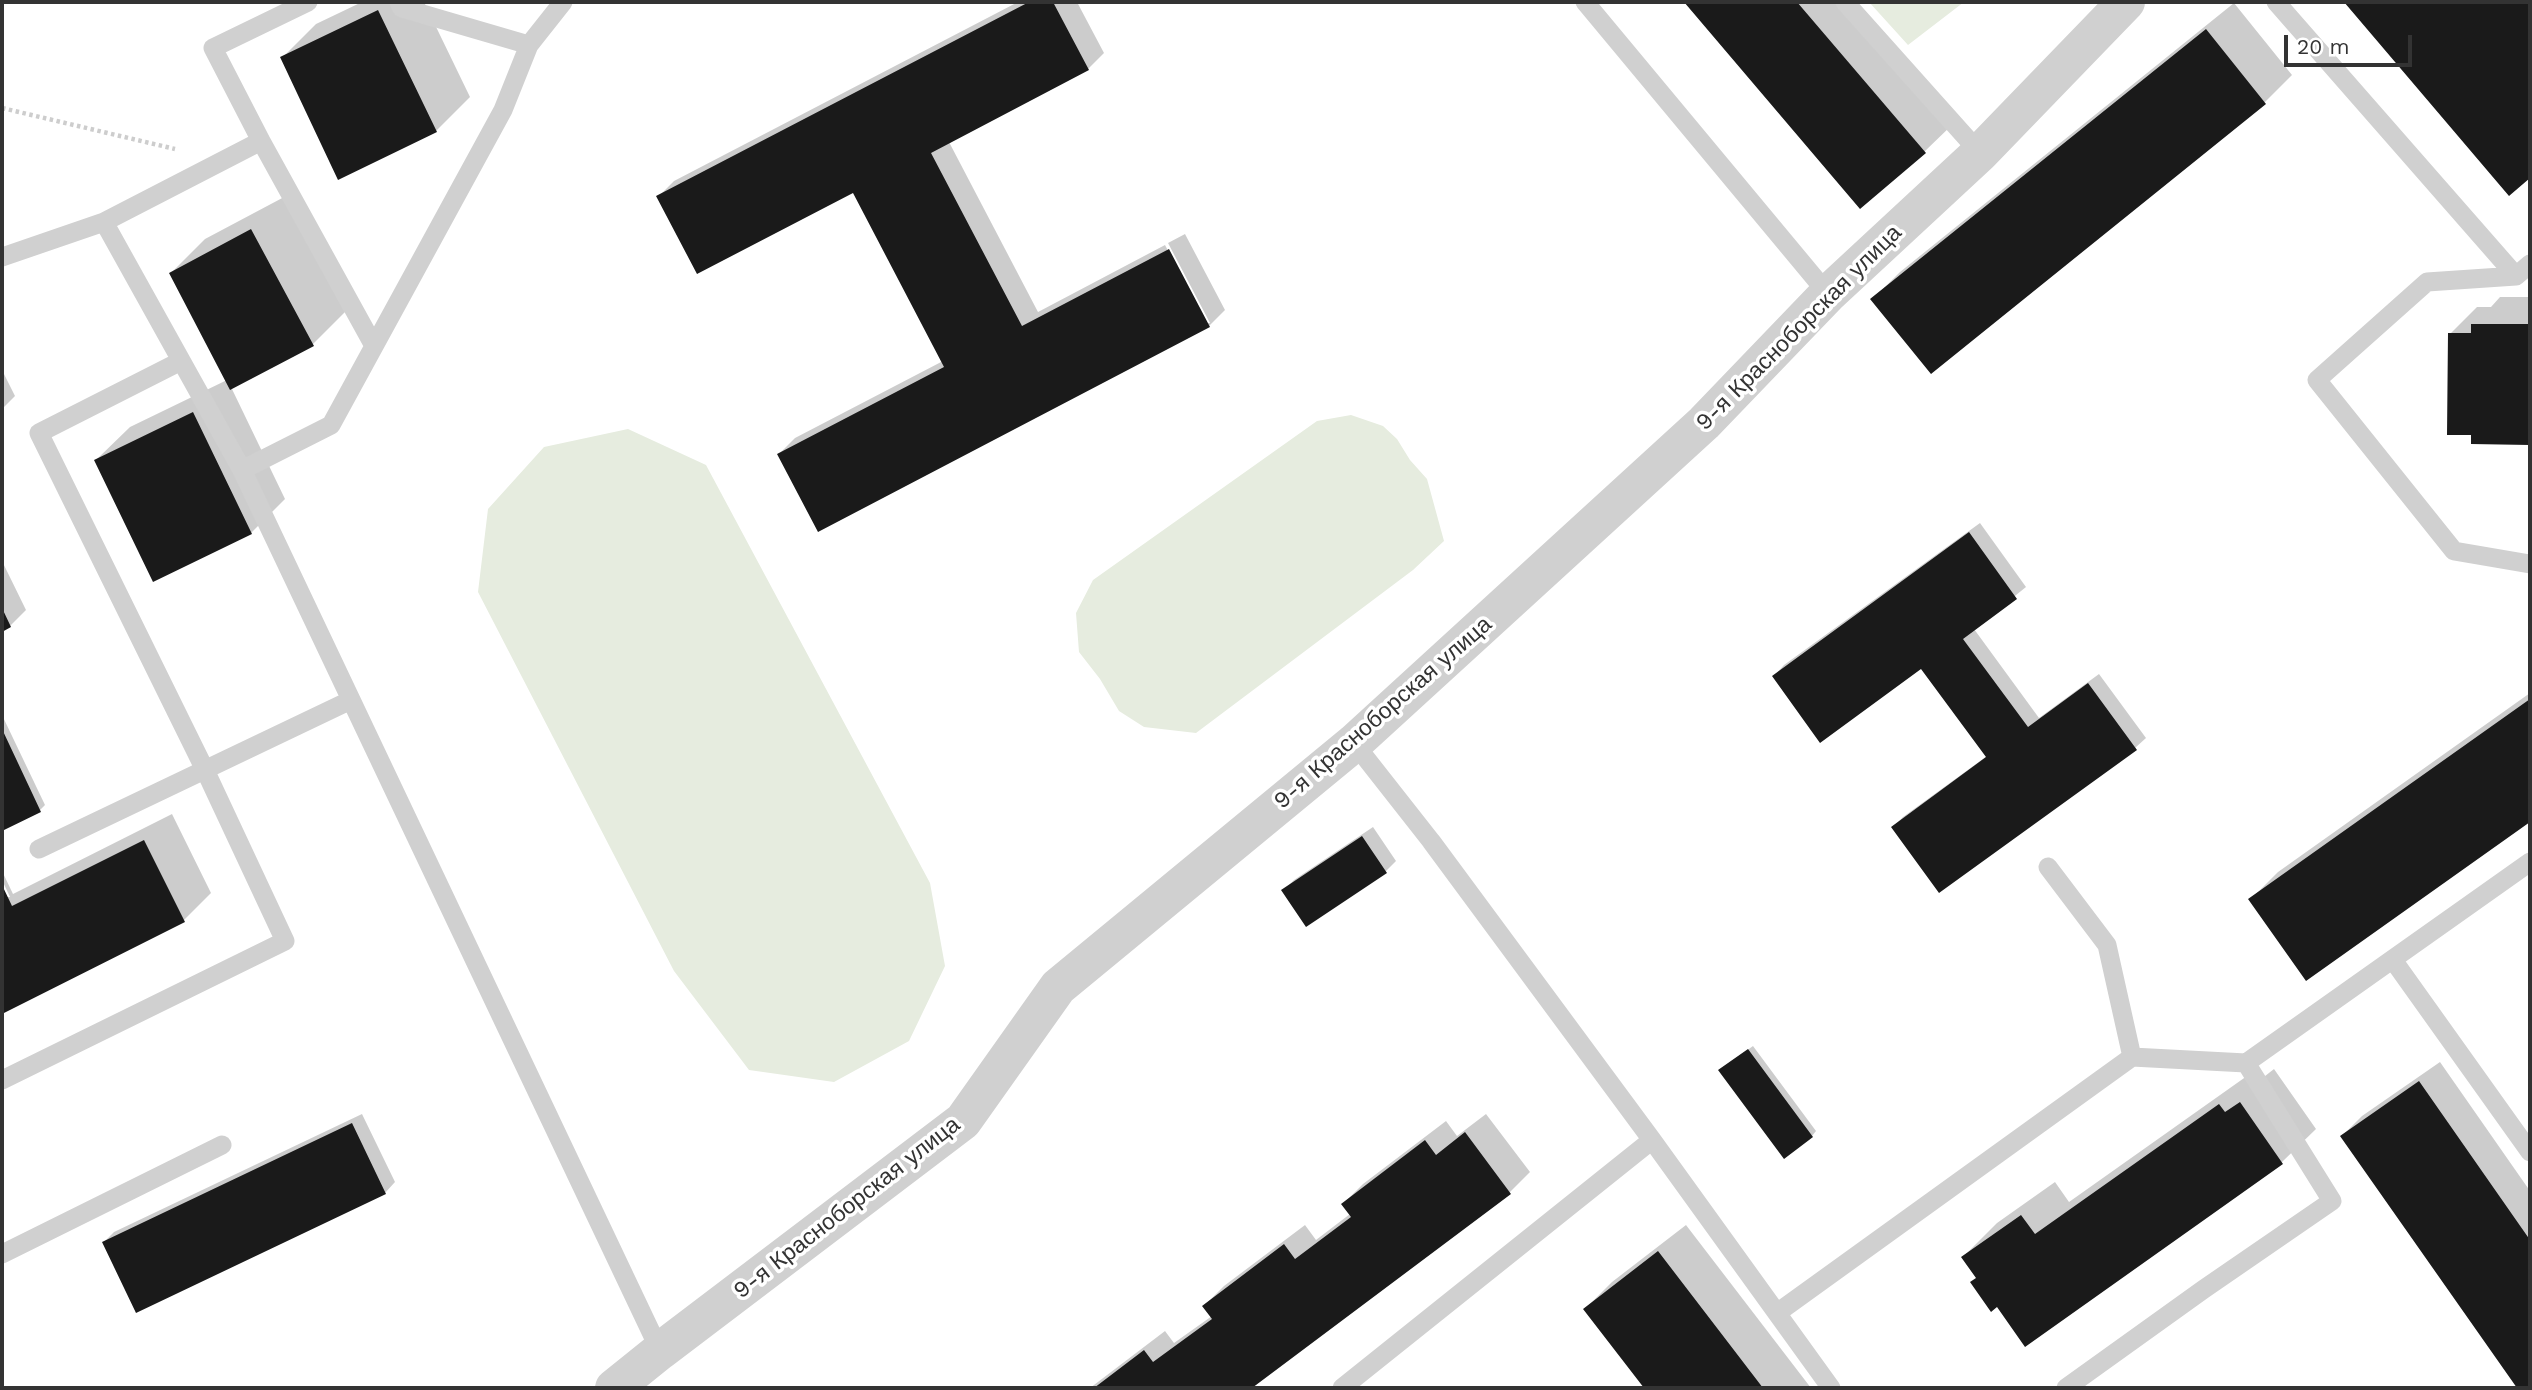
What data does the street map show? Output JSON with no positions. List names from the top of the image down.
{
  "streets": {
    "street": ["9-я Красноборская улица"]
  },
  "scale_bar": "20 m"
}
